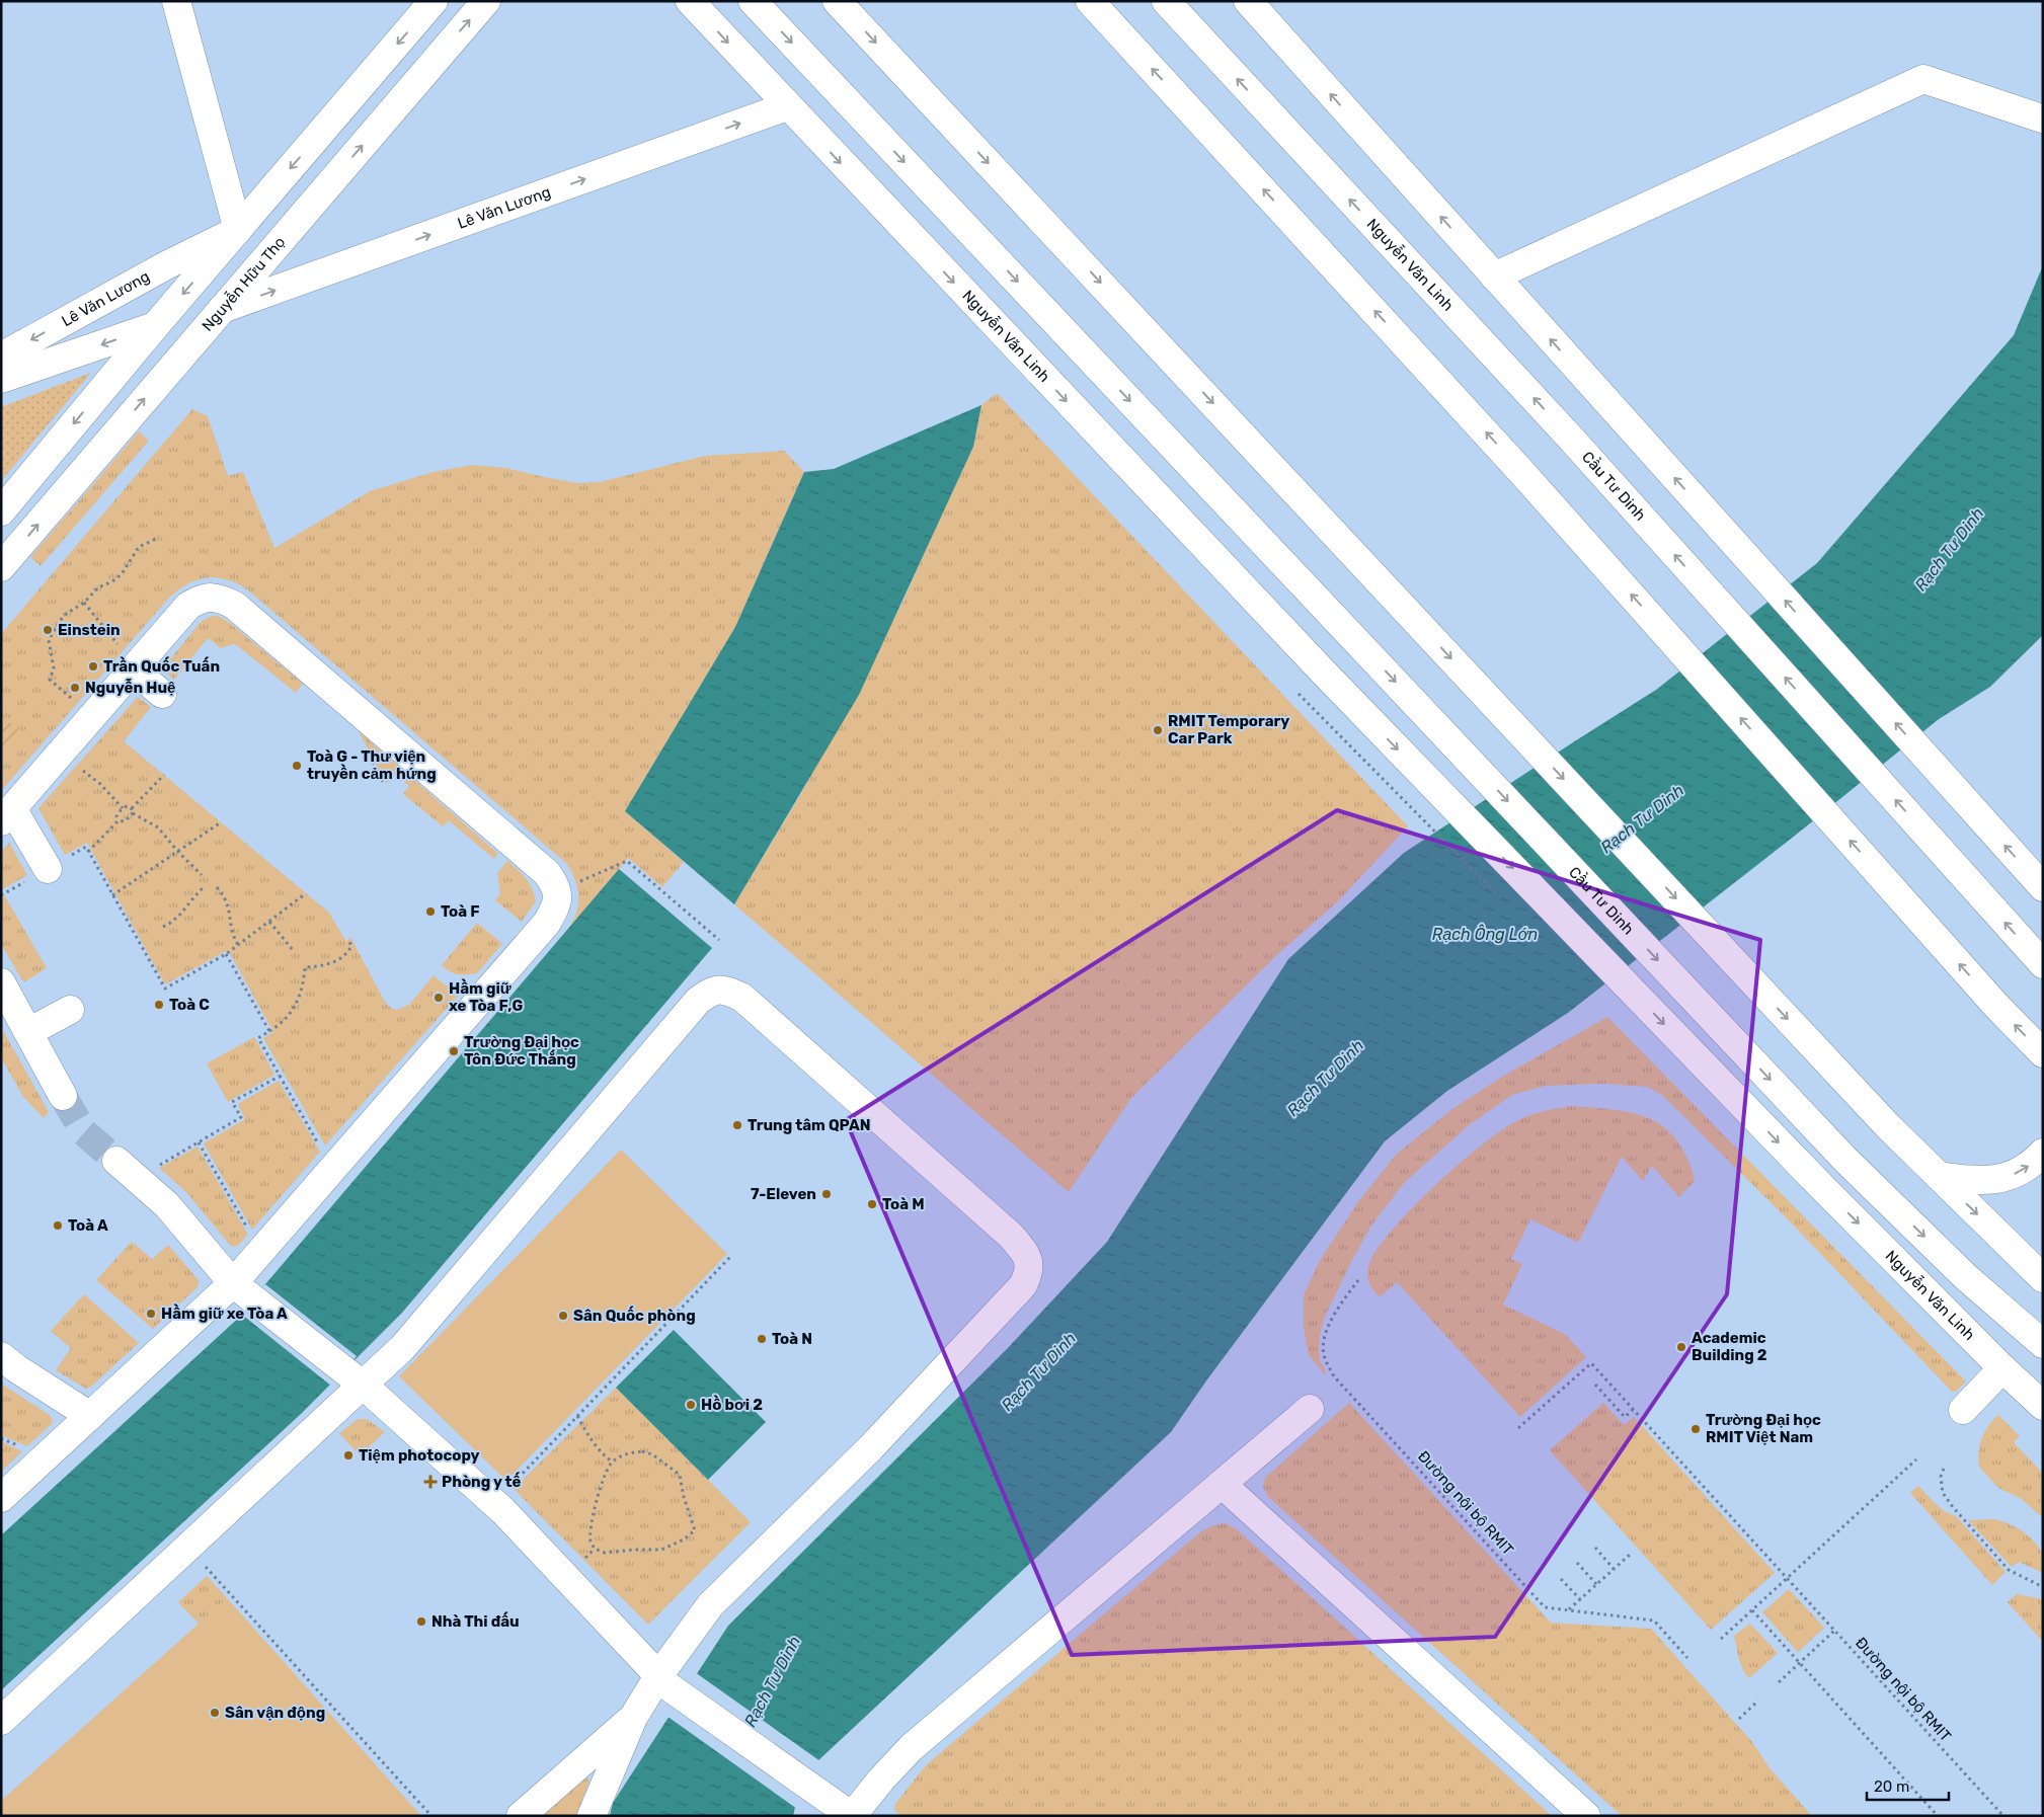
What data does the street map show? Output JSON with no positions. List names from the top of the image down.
{
  "streets": {
    "main road": [
      "Lê Văn Lương",
      "Nguyễn Văn Linh",
      "Nguyễn Hữu Thọ",
      "Cầu Tư Dinh"
    ],
    "path": ["Đường nội bộ RMIT"]
  },
  "crossings": [
    ["Lê Văn Lương", "Nguyễn Văn Linh"],
    ["Lê Văn Lương", "Nguyễn Hữu Thọ"],
    ["Nguyễn Văn Linh", "Cầu Tư Dinh"]
  ],
  "water": ["Rạch Tư Dinh", "Rạch Ông Lớn"],
  "places": {
    "other": [
      "Einstein",
      "Trần Quốc Tuấn",
      "Nguyễn Huệ",
      "RMIT Temporary Car Park",
      "Toà G - Thư viện truyền cảm hứng",
      "Toà F",
      "Hầm giữ xe Tòa F,G",
      "Toà C",
      "Trường Đại học Tôn Đức Thắng",
      "Trung tâm QPAN",
      "7-Eleven",
      "Toà M",
      "Toà A",
      "Hầm giữ xe Tòa A",
      "Sân Quốc phòng",
      "Toà N",
      "Academic Building 2",
      "Hồ bơi 2",
      "Trường Đại học RMIT Việt Nam",
      "Tiệm photocopy",
      "Nhà Thi đấu",
      "Sân vận động"
    ],
    "health": ["Phòng y tế"]
  },
  "scale_bar": "20 m"
}
